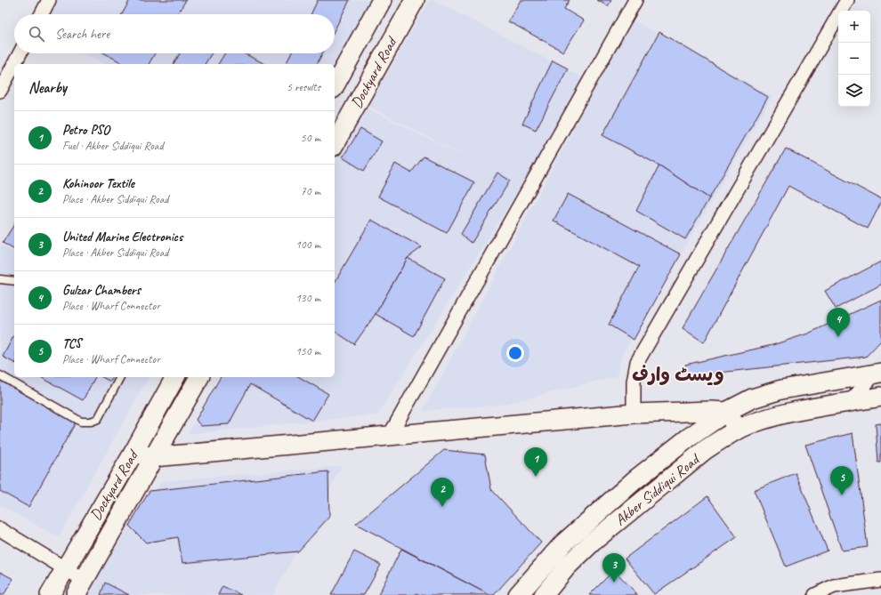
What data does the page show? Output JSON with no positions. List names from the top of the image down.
{
  "streets": {
    "street": ["Dockyard Road", "Akber Siddiqui Road"]
  },
  "districts": ["ویسٹ وارف"],
  "page": {
    "map_buttons": ["+", "−"],
    "search": "Search here",
    "heading": ["Nearby", "5 results"],
    "list": [
      {
        "mark": "1",
        "name": "Petro PSO",
        "note": "Fuel · Akber Siddiqui Road",
        "value": "50 m"
      },
      {
        "mark": "2",
        "name": "Kohinoor Textile",
        "note": "Place · Akber Siddiqui Road",
        "value": "70 m"
      },
      {
        "mark": "3",
        "name": "United Marine Electronics",
        "note": "Place · Akber Siddiqui Road",
        "value": "100 m"
      },
      {
        "mark": "4",
        "name": "Gulzar Chambers",
        "note": "Place · Wharf Connector",
        "value": "130 m"
      },
      {
        "mark": "5",
        "name": "TCS",
        "note": "Place · Wharf Connector",
        "value": "150 m"
      }
    ],
    "pins": [
      "4",
      "1",
      "5",
      "2",
      "3"
    ]
  }
}
